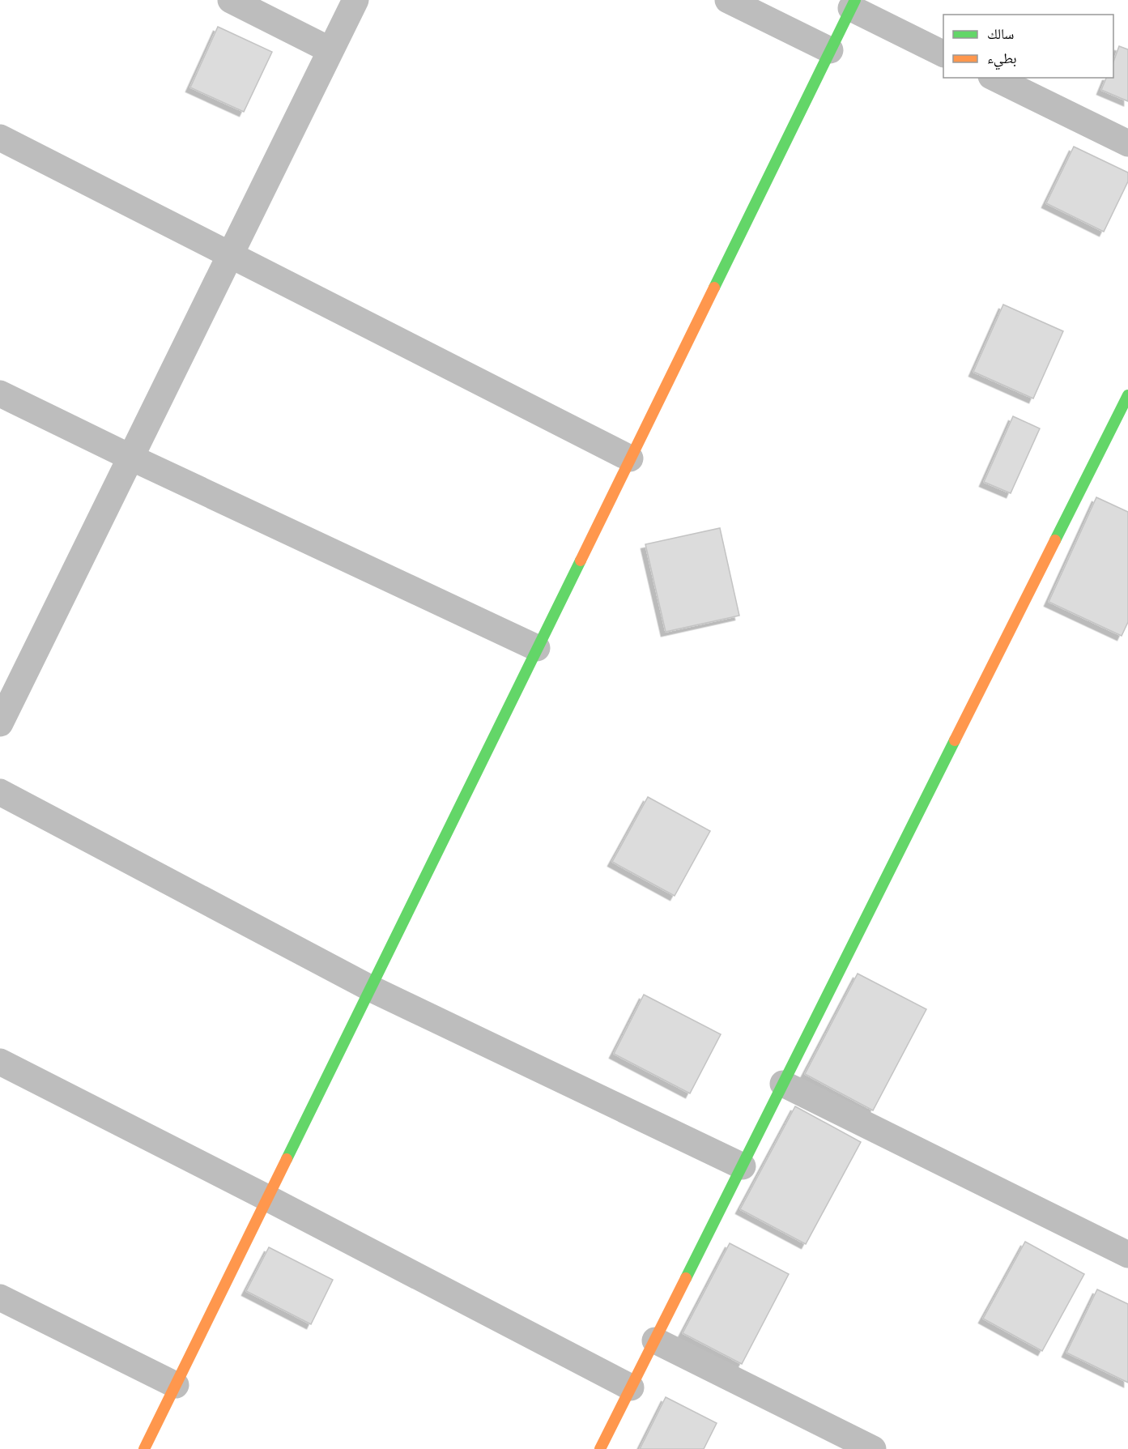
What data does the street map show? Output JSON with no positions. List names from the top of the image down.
{
  "legend": ["سالك", "بطيء"]
}
